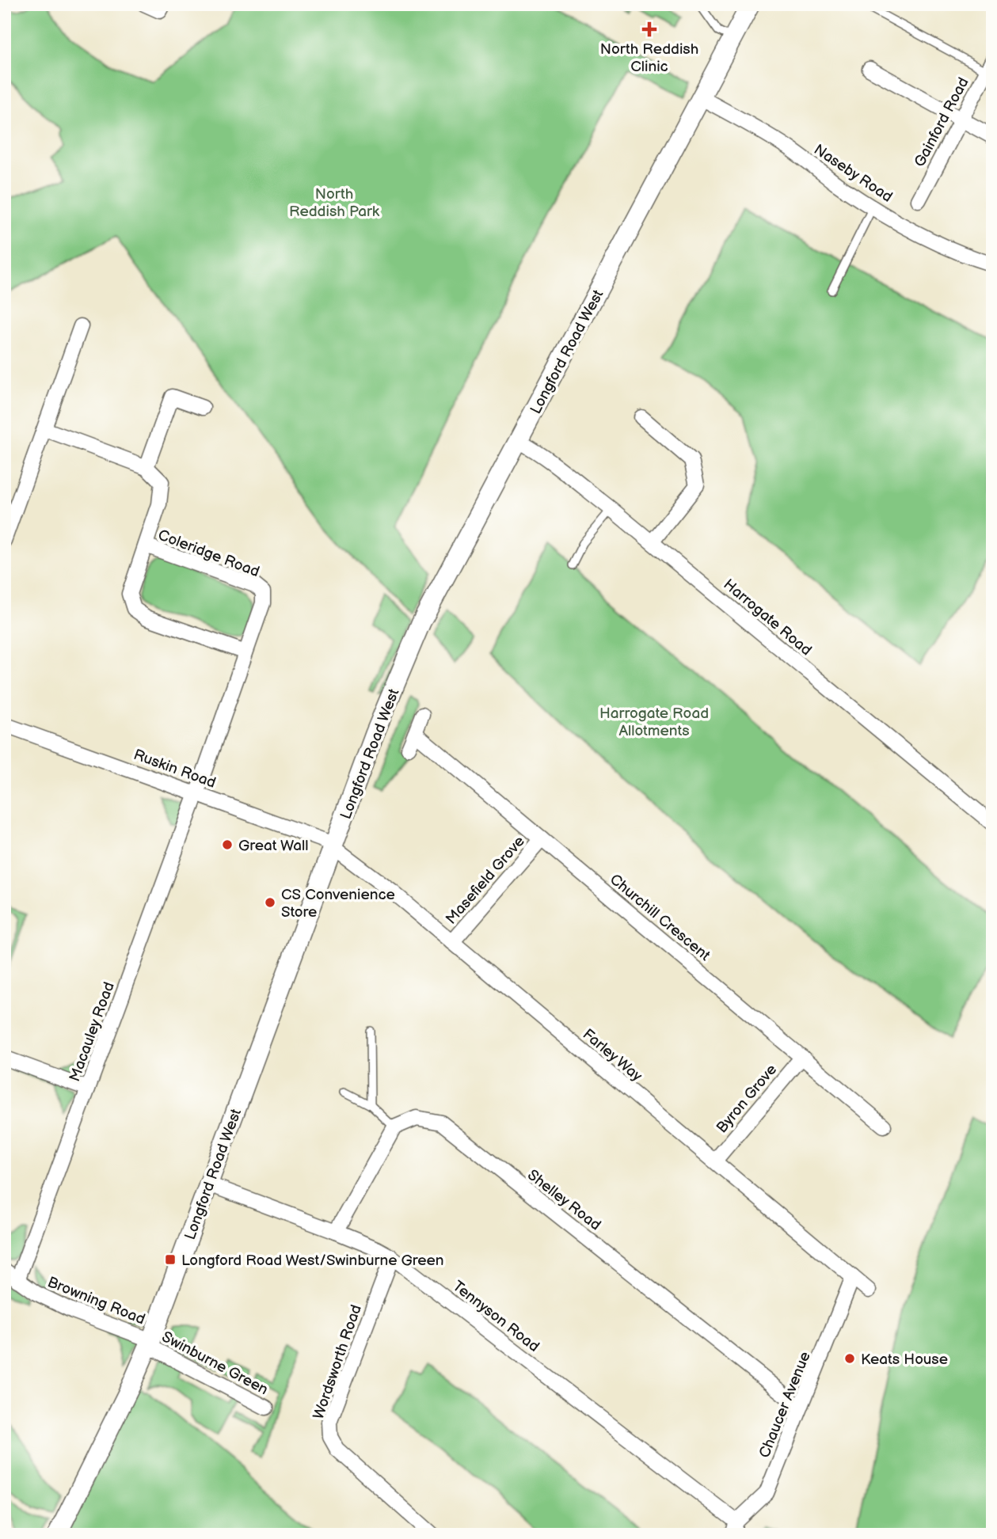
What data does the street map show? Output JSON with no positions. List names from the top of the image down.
{
  "streets": {
    "street": [
      "Gainford Road",
      "Naseby Road",
      "Longford Road West",
      "Coleridge Road",
      "Harrogate Road",
      "Ruskin Road",
      "Masefield Grove",
      "Churchill Crescent",
      "Macauley Road",
      "Farley Way",
      "Byron Grove",
      "Shelley Road",
      "Browning Road",
      "Tennyson Road",
      "Wordsworth Road",
      "Swinburne Green",
      "Chaucer Avenue"
    ]
  },
  "crossings": [
    ["Naseby Road", "Longford Road West"],
    ["Longford Road West", "Harrogate Road"],
    ["Longford Road West", "Ruskin Road"],
    ["Longford Road West", "Farley Way"],
    ["Longford Road West", "Browning Road"],
    ["Longford Road West", "Tennyson Road"],
    ["Longford Road West", "Swinburne Green"],
    ["Coleridge Road", "Ruskin Road"],
    ["Coleridge Road", "Macauley Road"],
    ["Ruskin Road", "Macauley Road"],
    ["Ruskin Road", "Farley Way"],
    ["Masefield Grove", "Churchill Crescent"],
    ["Masefield Grove", "Farley Way"],
    ["Churchill Crescent", "Byron Grove"],
    ["Macauley Road", "Browning Road"],
    ["Farley Way", "Byron Grove"],
    ["Farley Way", "Chaucer Avenue"],
    ["Shelley Road", "Chaucer Avenue"],
    ["Browning Road", "Swinburne Green"],
    ["Tennyson Road", "Wordsworth Road"],
    ["Tennyson Road", "Chaucer Avenue"]
  ],
  "parks": ["North Reddish Park", "Harrogate Road Allotments"],
  "places": {
    "health": ["North Reddish Clinic"],
    "other": ["Great Wall", "CS Convenience Store", "Keats House"],
    "transit": ["Longford Road West/Swinburne Green"]
  }
}
